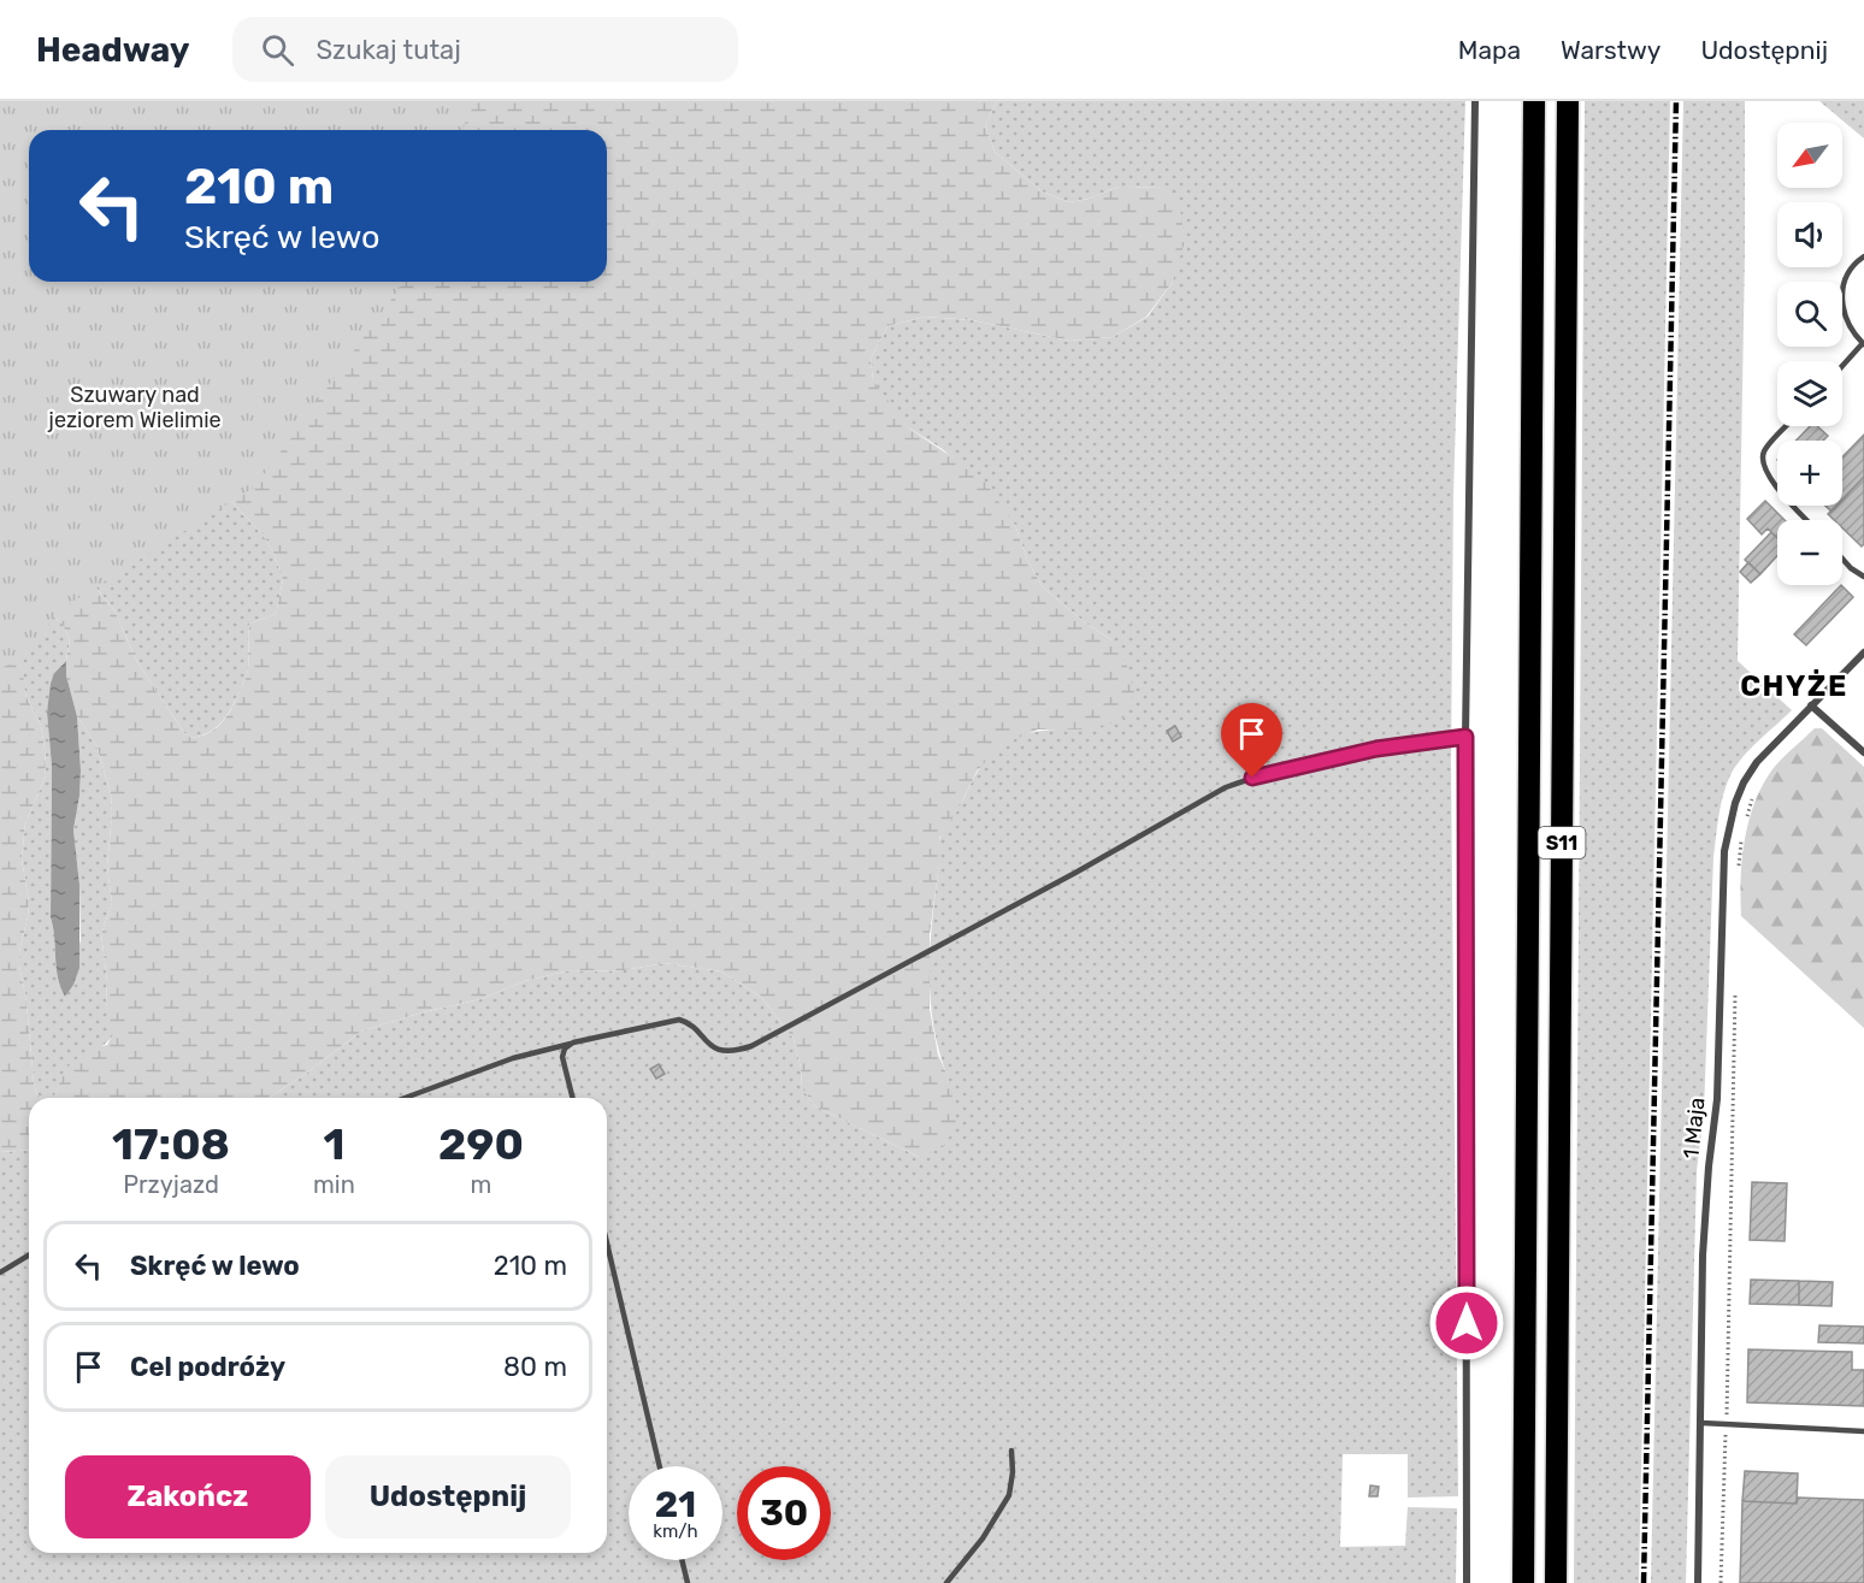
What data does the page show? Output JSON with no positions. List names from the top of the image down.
{
  "streets": {
    "highway": ["S11"],
    "street": ["1 Maja"]
  },
  "districts": ["CHYŻE"],
  "parks": ["Szuwary nad jeziorem Wielimie"],
  "north": "bottom left",
  "page": {
    "header": "Headway",
    "search": "Szukaj tutaj",
    "nav": ["Mapa", "Warstwy", "Udostępnij"],
    "map_buttons": ["+", "−"],
    "turn": ["210 m", "Skręć w lewo"],
    "eta": [
      "17:08",
      "Przyjazd",
      "1",
      "min",
      "290",
      "m"
    ],
    "list": [
      {
        "name": "Skręć w lewo",
        "value": "210 m"
      },
      {
        "name": "Cel podróży",
        "value": "80 m"
      }
    ],
    "buttons": ["Zakończ", "Udostępnij"],
    "speed": "21 km/h",
    "limit": "30"
  }
}
